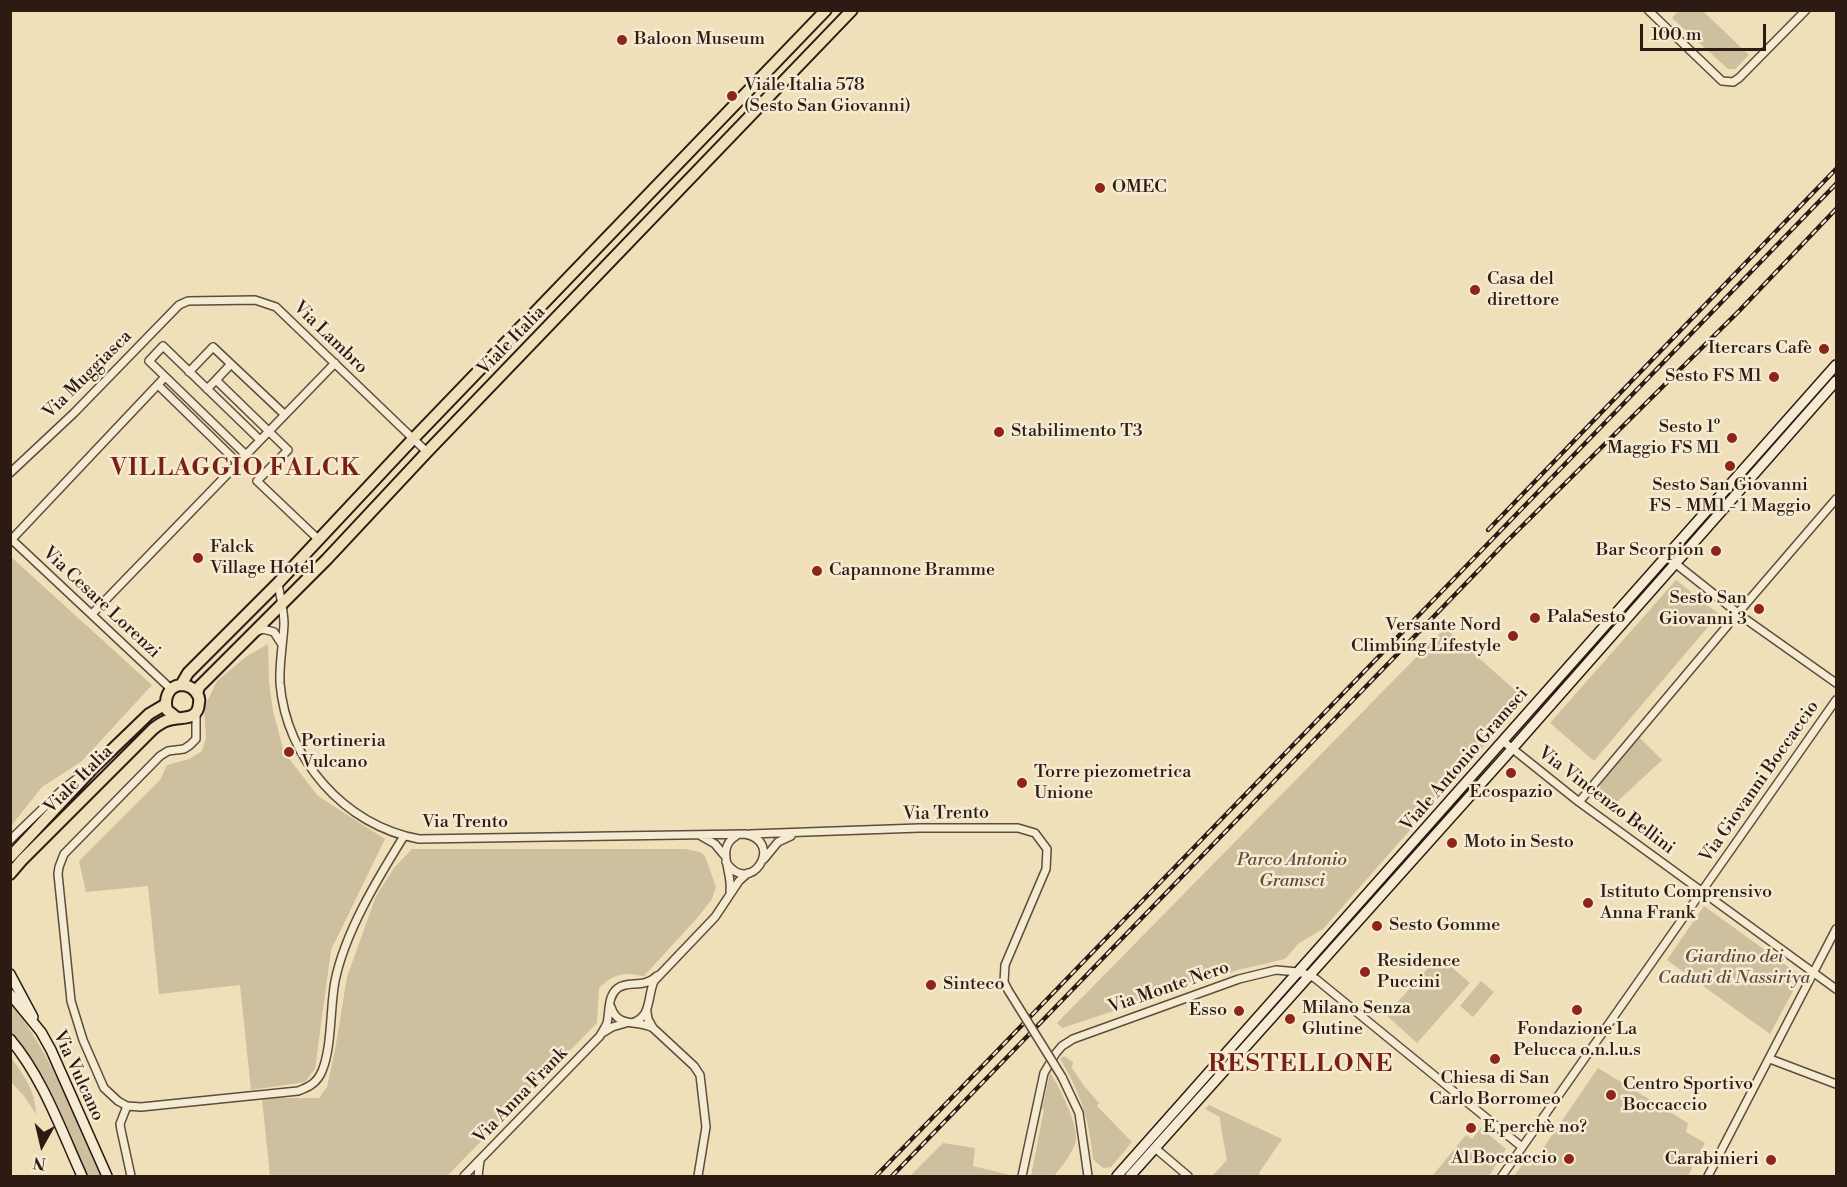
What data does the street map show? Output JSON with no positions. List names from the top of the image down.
{
  "streets": {
    "main road": ["Viale Italia", "Viale Antonio Gramsci", "Via Vulcano"],
    "street": [
      "Via Lambro",
      "Via Muggiasca",
      "Via Cesare Lorenzi",
      "Via Giovanni Boccaccio",
      "Via Vincenzo Bellini",
      "Via Trento",
      "Via Monte Nero",
      "Via Anna Frank"
    ]
  },
  "crossings": [
    ["Via Lambro", "Viale Italia"],
    ["Via Lambro", "Via Muggiasca"],
    ["Viale Italia", "Via Cesare Lorenzi"],
    ["Viale Italia", "Via Trento"],
    ["Viale Antonio Gramsci", "Via Vincenzo Bellini"],
    ["Viale Antonio Gramsci", "Via Monte Nero"],
    ["Via Giovanni Boccaccio", "Via Vincenzo Bellini"]
  ],
  "districts": ["VILLAGGIO FALCK", "RESTELLONE"],
  "parks": ["Parco Antonio Gramsci", "Giardino dei Caduti di Nassiriya"],
  "places": [
    "Baloon Museum",
    "Viale Italia 578 (Sesto San Giovanni)",
    "OMEC",
    "Casa del direttore",
    "Itercars Cafè",
    "Sesto FS M1",
    "Stabilimento T3",
    "Sesto 1º Maggio FS M1",
    "Sesto San Giovanni FS - MM1 - 1 Maggio",
    "Bar Scorpion",
    "Falck Village Hotel",
    "Capannone Bramme",
    "Sesto San Giovanni 3",
    "PalaSesto",
    "Versante Nord Climbing Lifestyle",
    "Portineria Vulcano",
    "Ecospazio",
    "Torre piezometrica Unione",
    "Moto in Sesto",
    "Istituto Comprensivo Anna Frank",
    "Sesto Gomme",
    "Residence Puccini",
    "Sinteco",
    "Fondazione La Pelucca o.n.l.u.s",
    "Esso",
    "Milano Senza Glutine",
    "Chiesa di San Carlo Borromeo",
    "Centro Sportivo Boccaccio",
    "E perchè no?",
    "Al Boccaccio",
    "Carabinieri"
  ],
  "scale_bar": "100 m",
  "north": "bottom"
}
